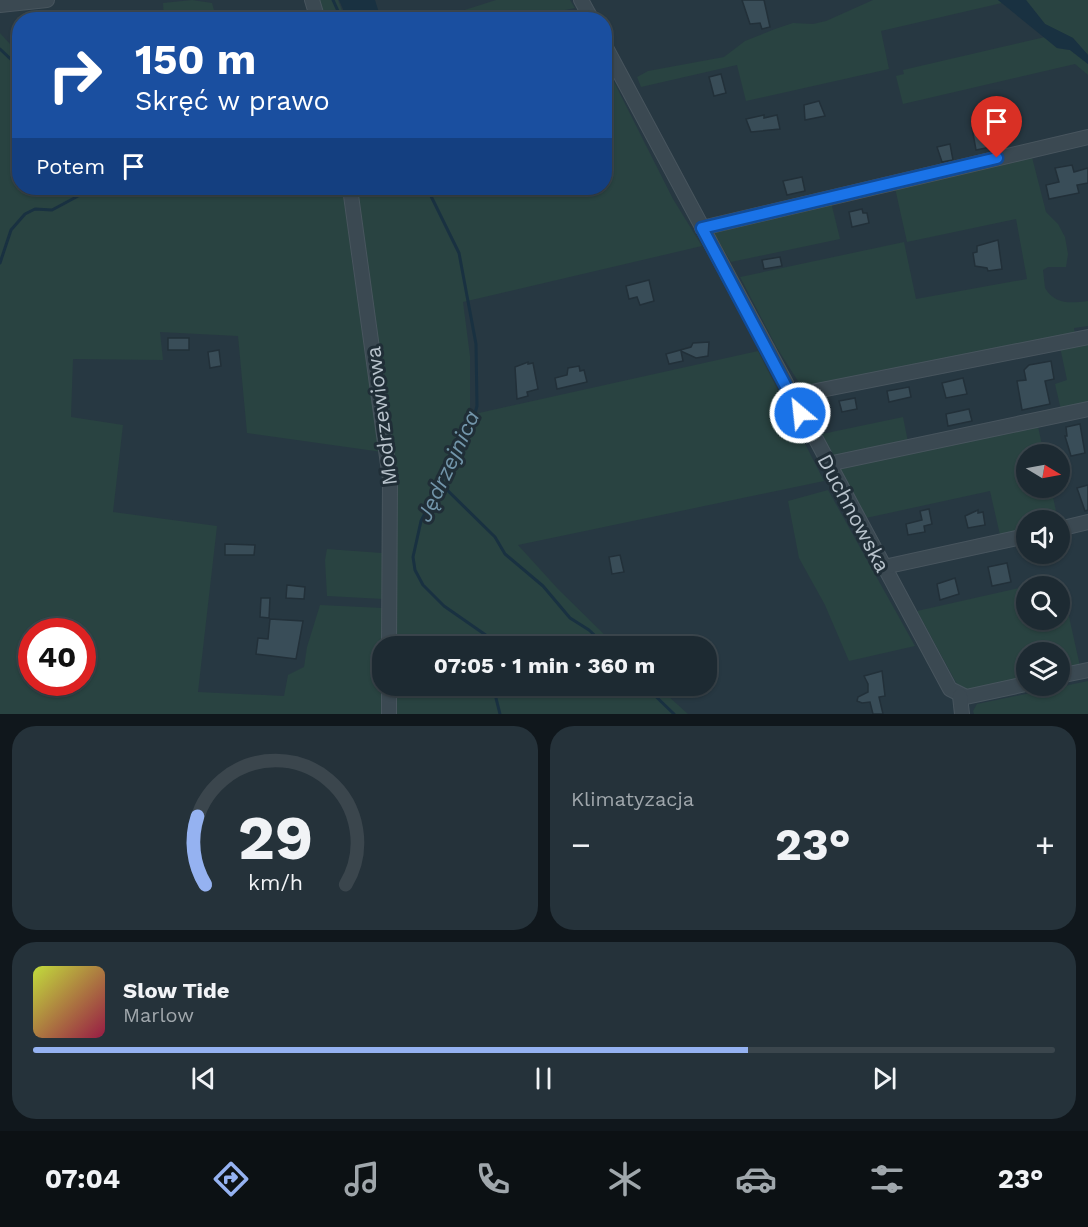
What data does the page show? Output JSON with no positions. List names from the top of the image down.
{
  "streets": {
    "street": ["Modrzewiowa", "Duchnowska"]
  },
  "water": ["Jędrzejnica"],
  "north": "right",
  "page": {
    "turn": ["150 m", "Skręć w prawo"],
    "then": "Potem",
    "limit": "40",
    "trip": "07:05 · 1 min · 360 m",
    "tile": "Klimatyzacja",
    "heat": ["−", "23°", "+"],
    "song": ["Slow Tide", "Marlow"],
    "tabs": ["07:04", "23°"],
    "gauge": ["29", "km/h"]
  }
}
